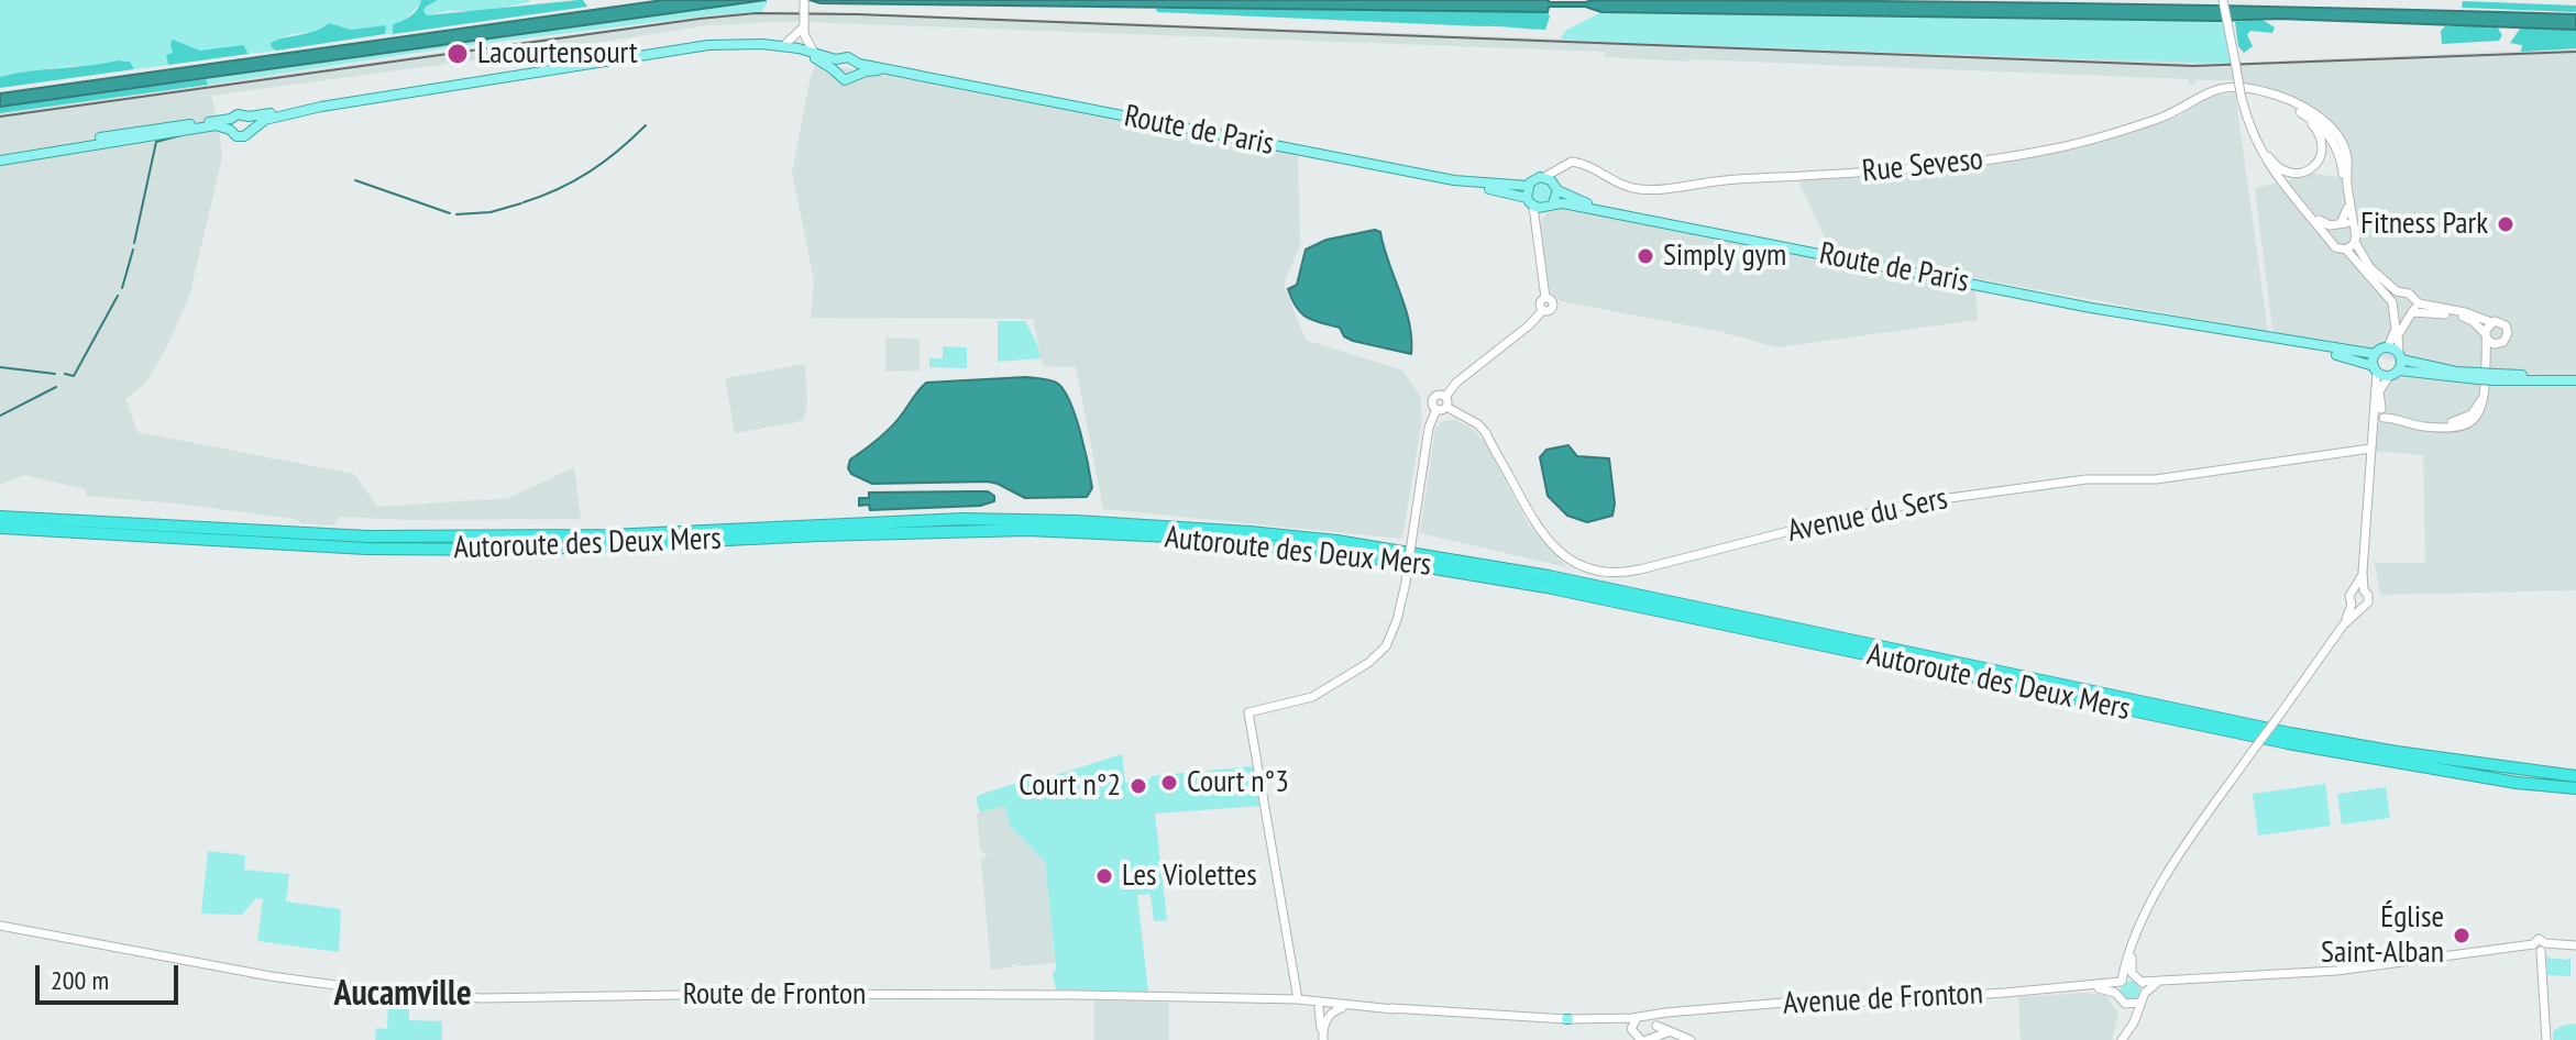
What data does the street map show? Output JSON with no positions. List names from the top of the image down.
{
  "streets": {
    "highway": ["Autoroute des Deux Mers"],
    "main road": [
      "Route de Paris",
      "Rue Seveso",
      "Avenue du Sers",
      "Route de Fronton",
      "Avenue de Fronton"
    ]
  },
  "crossings": [
    ["Route de Fronton", "Avenue de Fronton"]
  ],
  "districts": ["Aucamville"],
  "places": [
    "Lacourtensourt",
    "Fitness Park",
    "Simply gym",
    "Court n°3",
    "Court n°2",
    "Les Violettes",
    "Église Saint-Alban"
  ],
  "scale_bar": "200 m"
}
